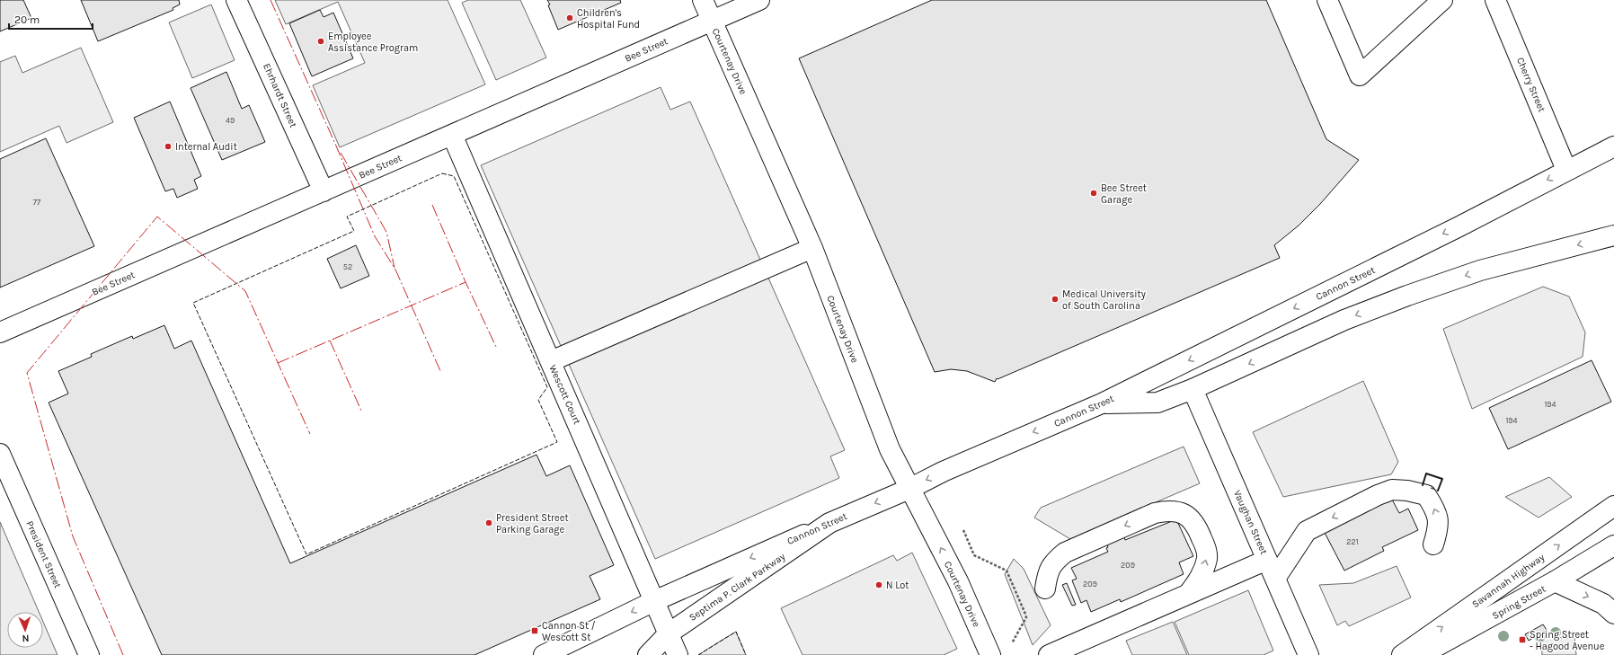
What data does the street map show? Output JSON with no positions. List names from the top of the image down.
{
  "streets": {
    "main road": [
      "Bee Street",
      "Courtenay Drive",
      "Cherry Street",
      "Ehrhardt Street",
      "Cannon Street",
      "Wescott Court",
      "Vaughan Street",
      "President Street",
      "Savannah Highway",
      "Septima P. Clark Parkway",
      "Spring Street"
    ]
  },
  "crossings": [
    ["Bee Street", "Courtenay Drive"],
    ["Bee Street", "Ehrhardt Street"],
    ["Bee Street", "Wescott Court"],
    ["Courtenay Drive", "Cannon Street"],
    ["Cherry Street", "Cannon Street"],
    ["Cannon Street", "Wescott Court"],
    ["Cannon Street", "Septima P. Clark Parkway"],
    ["Wescott Court", "Septima P. Clark Parkway"]
  ],
  "one_way": ["Savannah Highway"],
  "places": {
    "other": [
      "Children's Hospital Fund",
      "Employee Assistance Program",
      "Internal Audit",
      "Bee Street Garage",
      "Medical University of South Carolina",
      "President Street Parking Garage",
      "N Lot"
    ],
    "transit": ["Cannon St / Wescott St", "Spring Street - Hagood Avenue"]
  },
  "house_numbers": [
    "49",
    "77",
    "52",
    "194",
    "194",
    "221",
    "209",
    "209"
  ],
  "scale_bar": "20 m",
  "north": "bottom"
}
